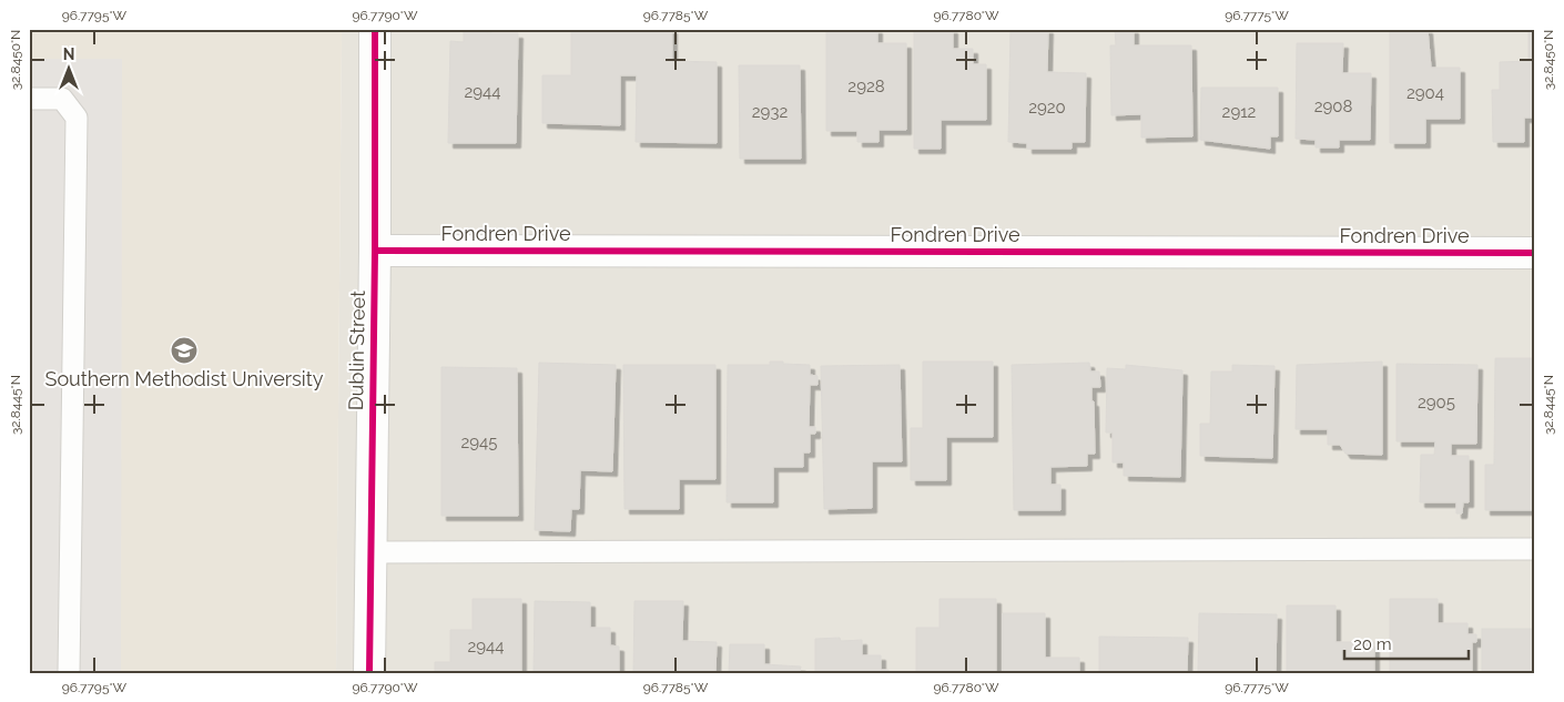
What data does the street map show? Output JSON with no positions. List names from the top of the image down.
{
  "streets": {
    "street": ["Fondren Drive", "Dublin Street"]
  },
  "crossings": [
    ["Fondren Drive", "Dublin Street"]
  ],
  "places": {
    "school or university": ["Southern Methodist University"]
  },
  "house_numbers": [
    "2928",
    "2944",
    "2904",
    "2908",
    "2920",
    "2932",
    "2912",
    "2905",
    "2945",
    "2944"
  ],
  "scale_bar": "20 m",
  "north": "top",
  "coordinates": [
    "96.7795°W",
    "96.7790°W",
    "96.7785°W",
    "96.7780°W",
    "96.7775°W",
    "32.8450°N",
    "32.8445°N"
  ]
}
